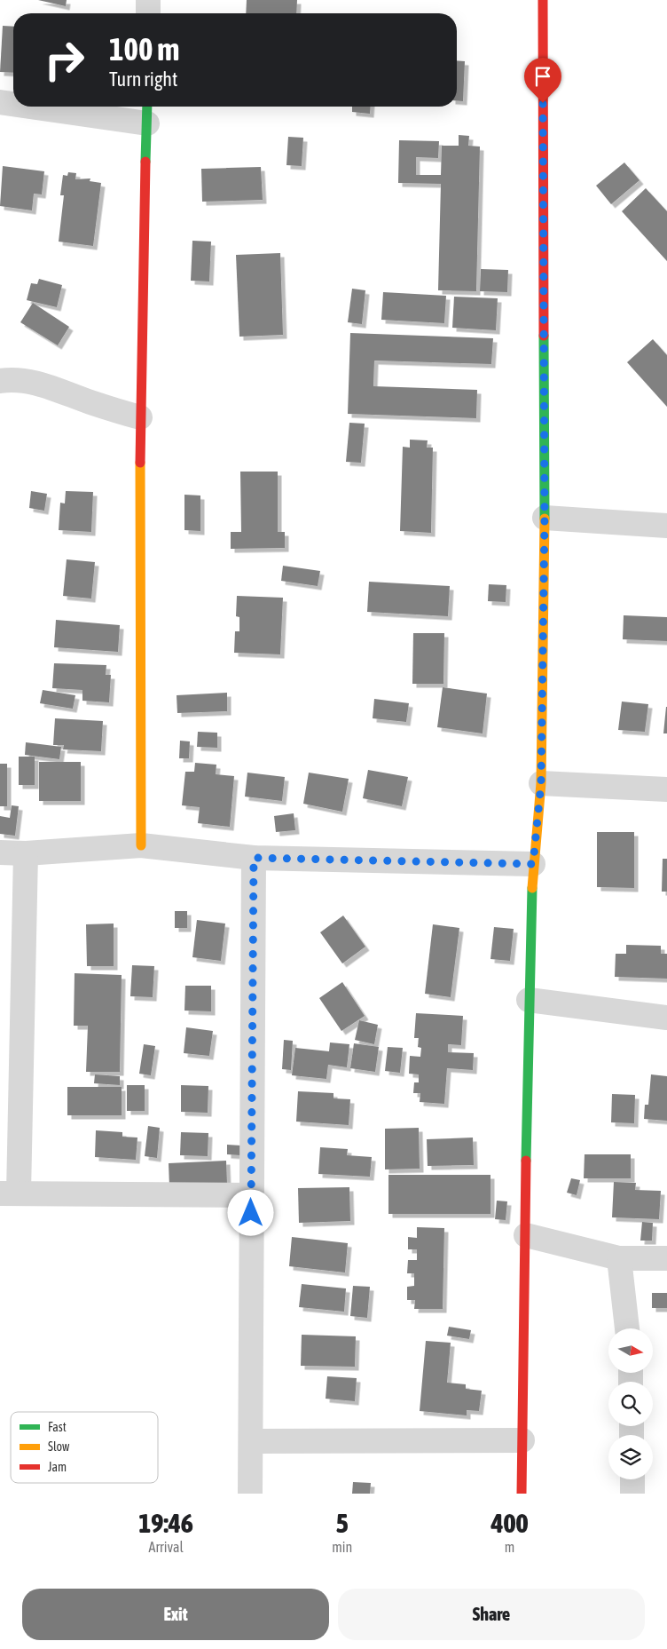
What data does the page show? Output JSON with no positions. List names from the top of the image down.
{
  "legend": ["Fast", "Slow", "Jam"],
  "north": "right",
  "page": {
    "turn": ["100 m", "Turn right"],
    "eta": [
      "19:46",
      "Arrival",
      "5",
      "min",
      "400",
      "m"
    ],
    "buttons": ["Exit", "Share"]
  }
}
